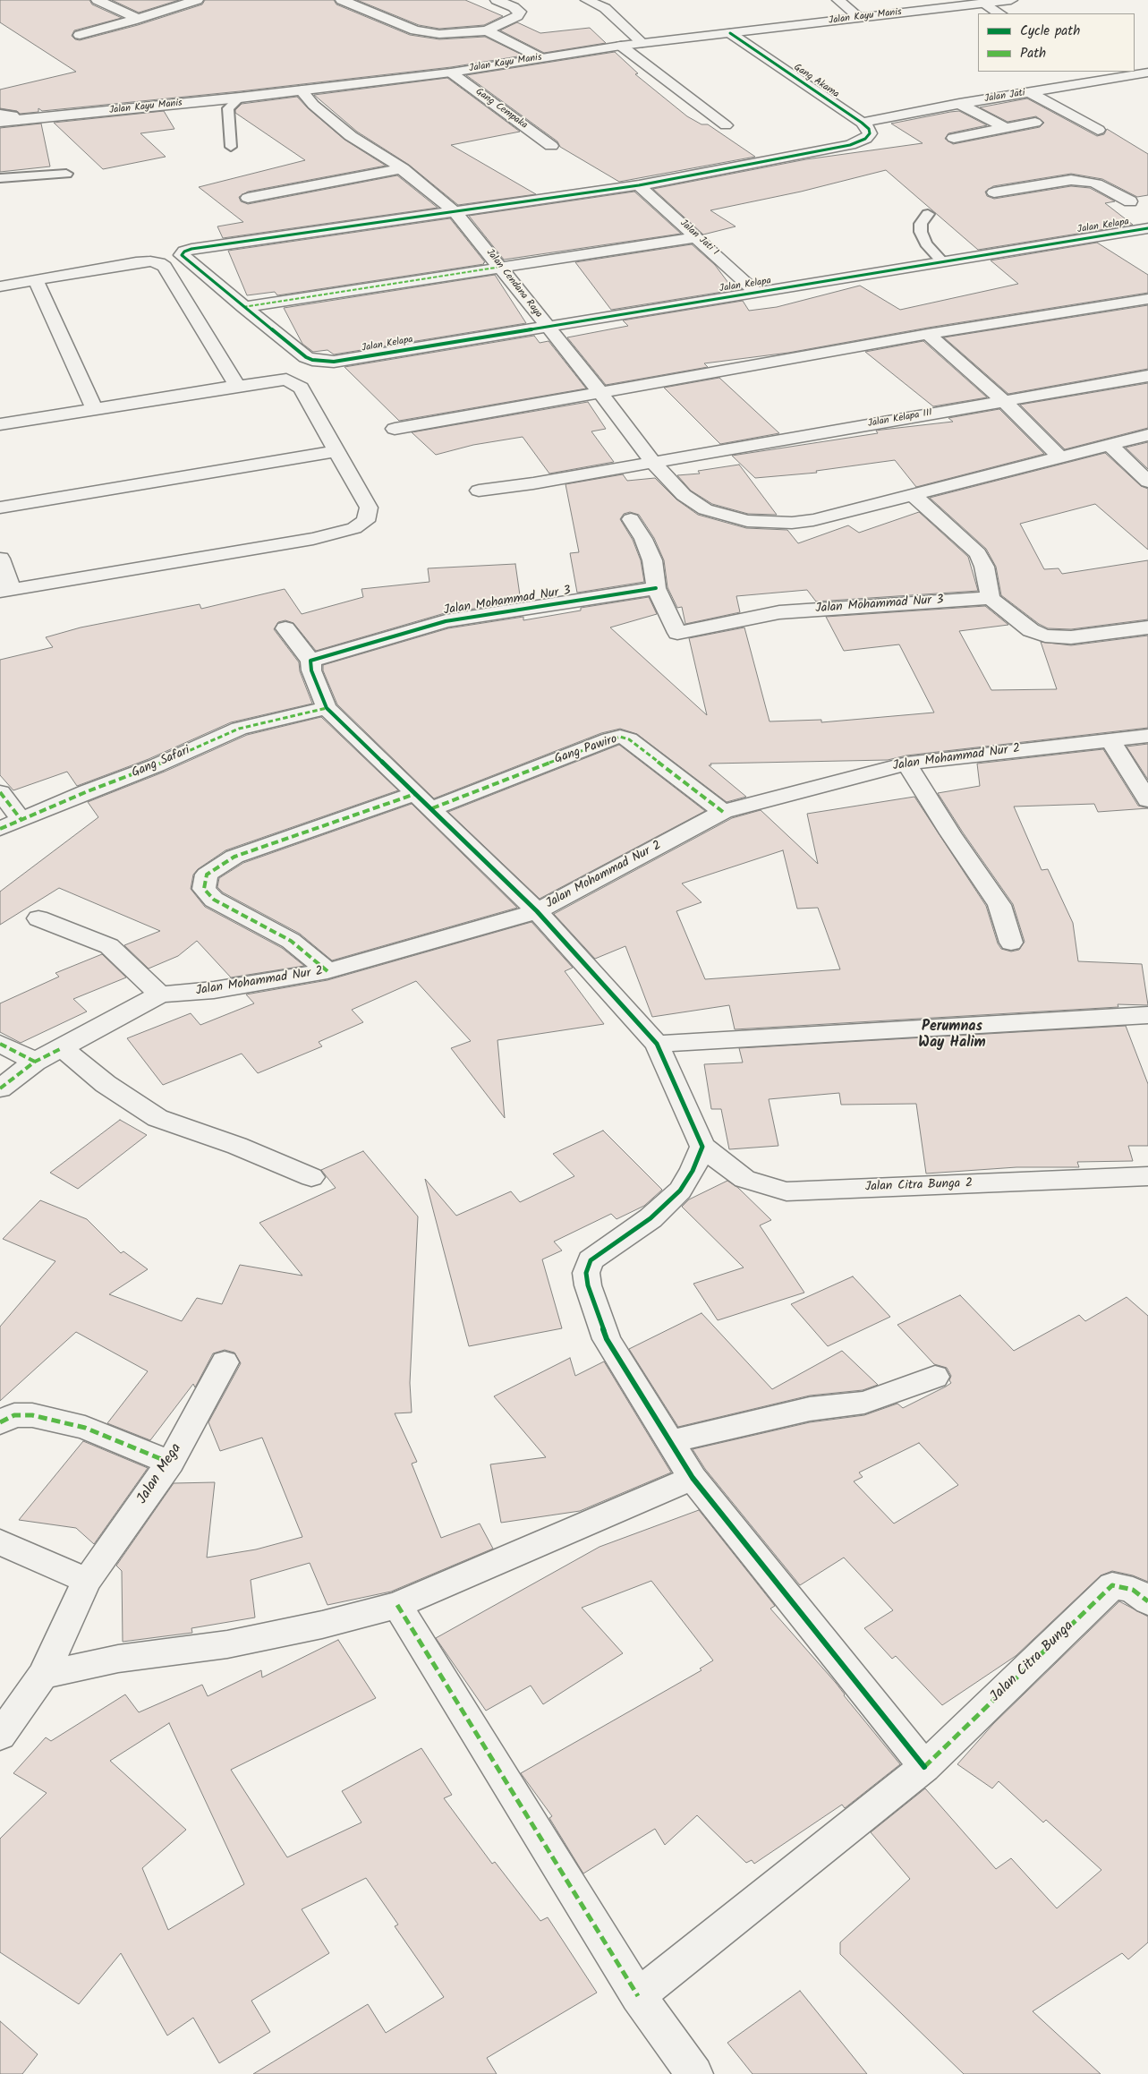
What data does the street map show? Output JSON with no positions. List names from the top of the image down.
{
  "streets": {
    "street": [
      "Jalan Kayu Manis",
      "Gang Akama",
      "Jalan Jati",
      "Gang Cempaka",
      "Jalan Kelapa",
      "Jalan Jati I",
      "Jalan Cendana Raya",
      "Jalan Kelapa III",
      "Jalan Mohammad Nur 3",
      "Gang Pawiro",
      "Jalan Mohammad Nur 2",
      "Gang Safari",
      "Jalan Citra Bunga 2",
      "Jalan Mega",
      "Jalan Citra Bunga"
    ]
  },
  "crossings": [
    ["Jalan Kayu Manis", "Gang Akama"],
    ["Jalan Kayu Manis", "Gang Cempaka"],
    ["Jalan Kayu Manis", "Jalan Cendana Raya"],
    ["Gang Akama", "Jalan Jati"],
    ["Jalan Kelapa", "Jalan Jati I"],
    ["Jalan Kelapa", "Jalan Cendana Raya"],
    ["Jalan Cendana Raya", "Jalan Kelapa III"],
    ["Gang Pawiro", "Jalan Mohammad Nur 2"]
  ],
  "districts": ["Perumnas Way Halim"],
  "legend": ["Cycle path", "Path"]
}
